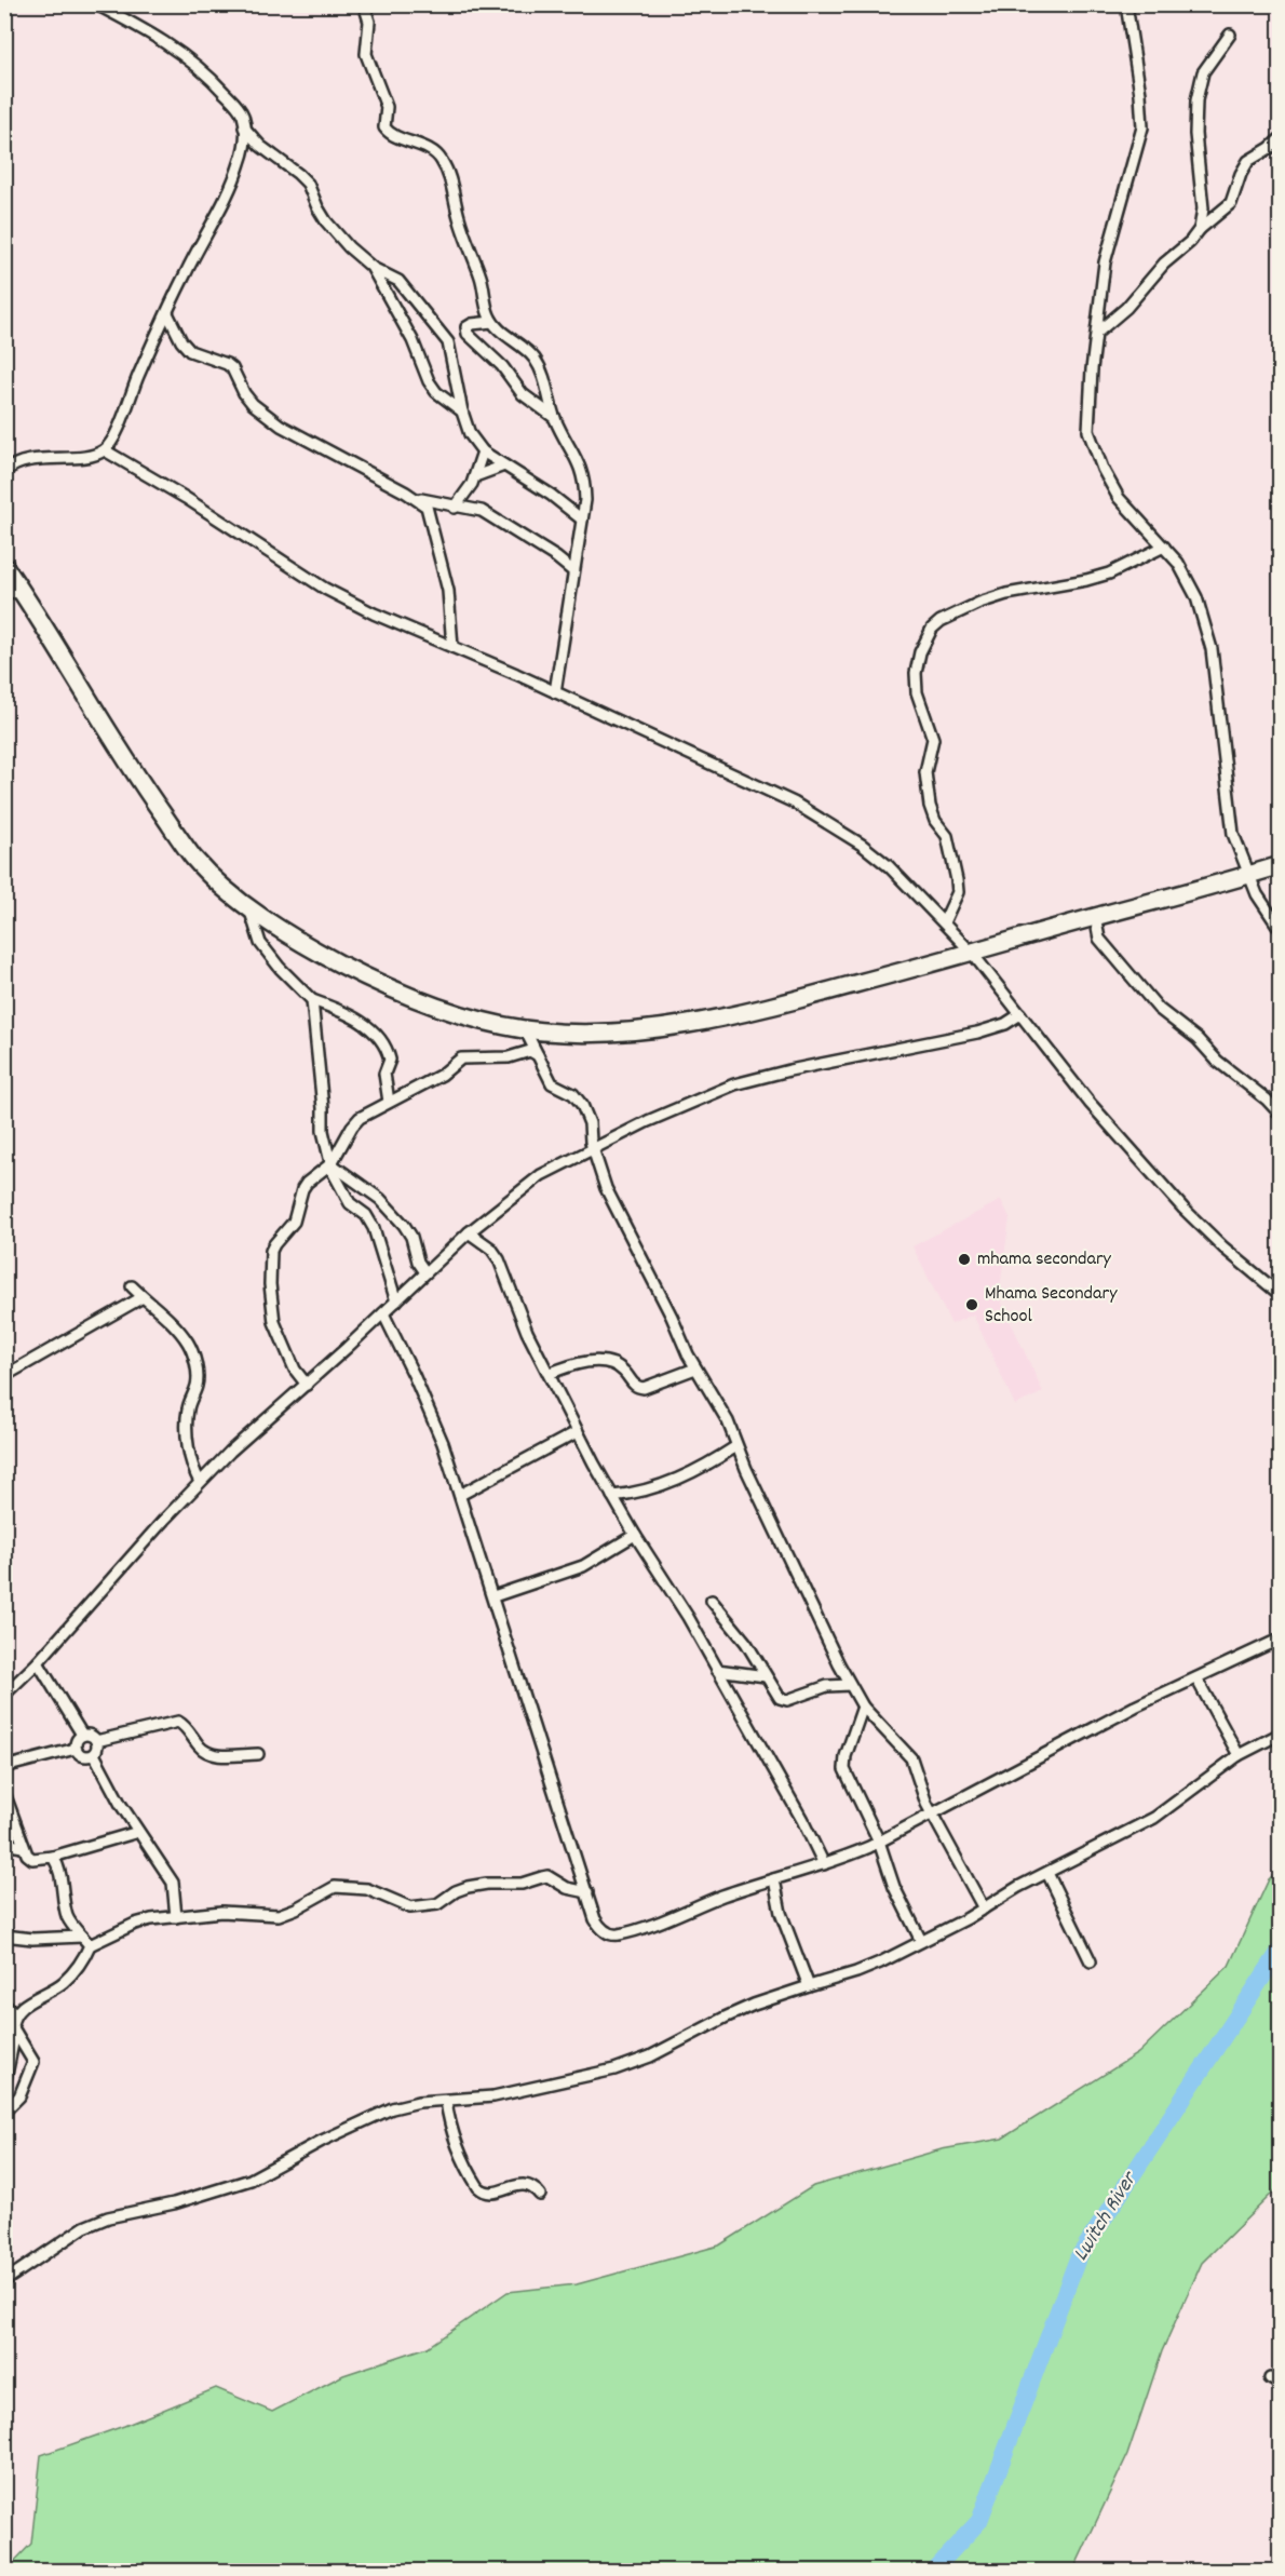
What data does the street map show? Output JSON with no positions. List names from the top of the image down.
{
  "water": ["Lwitch River"],
  "places": ["mhama secondary", "Mhama Secondary School"]
}
